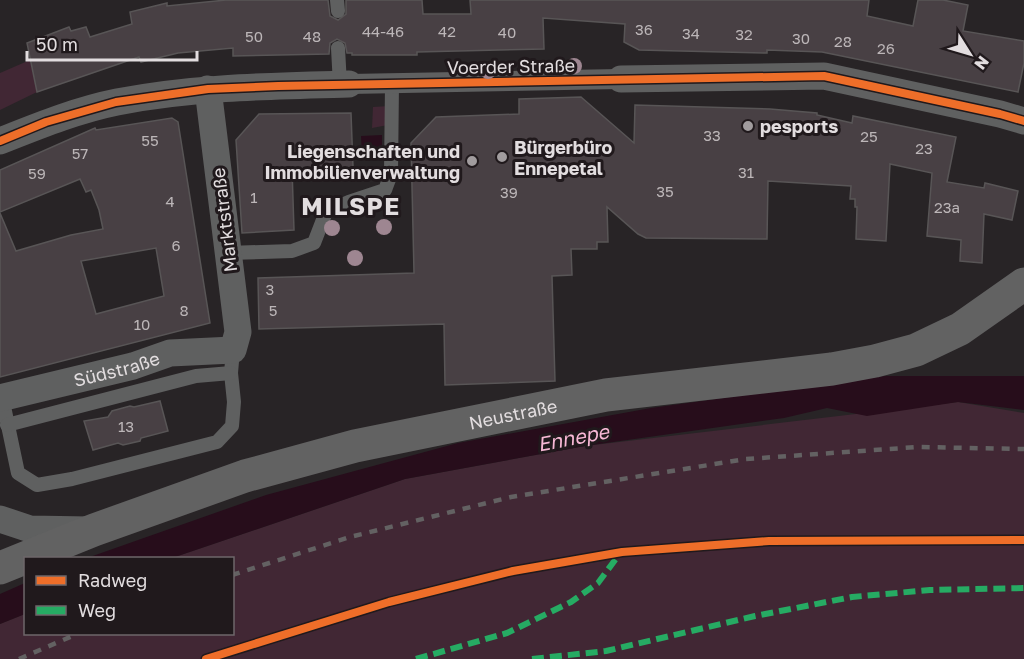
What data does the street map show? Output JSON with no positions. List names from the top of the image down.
{
  "streets": {
    "main road": ["Neustraße"],
    "street": ["Voerder Straße", "Marktstraße", "Südstraße"]
  },
  "crossings": [
    ["Voerder Straße", "Marktstraße"],
    ["Marktstraße", "Südstraße"]
  ],
  "districts": ["MILSPE"],
  "water": ["Ennepe"],
  "places": ["pesports", "Bürgerbüro Ennepetal", "Liegenschaften und Immobilienverwaltung"],
  "house_numbers": [
    "36",
    "44-46",
    "42",
    "40",
    "34",
    "32",
    "50",
    "48",
    "30",
    "28",
    "26",
    "33",
    "25",
    "55",
    "23",
    "57",
    "31",
    "59",
    "35",
    "39",
    "1",
    "4",
    "23a",
    "6",
    "3",
    "8",
    "5",
    "10",
    "13"
  ],
  "legend": ["Radweg", "Weg"],
  "scale_bar": "50 m",
  "north": "bottom right"
}
